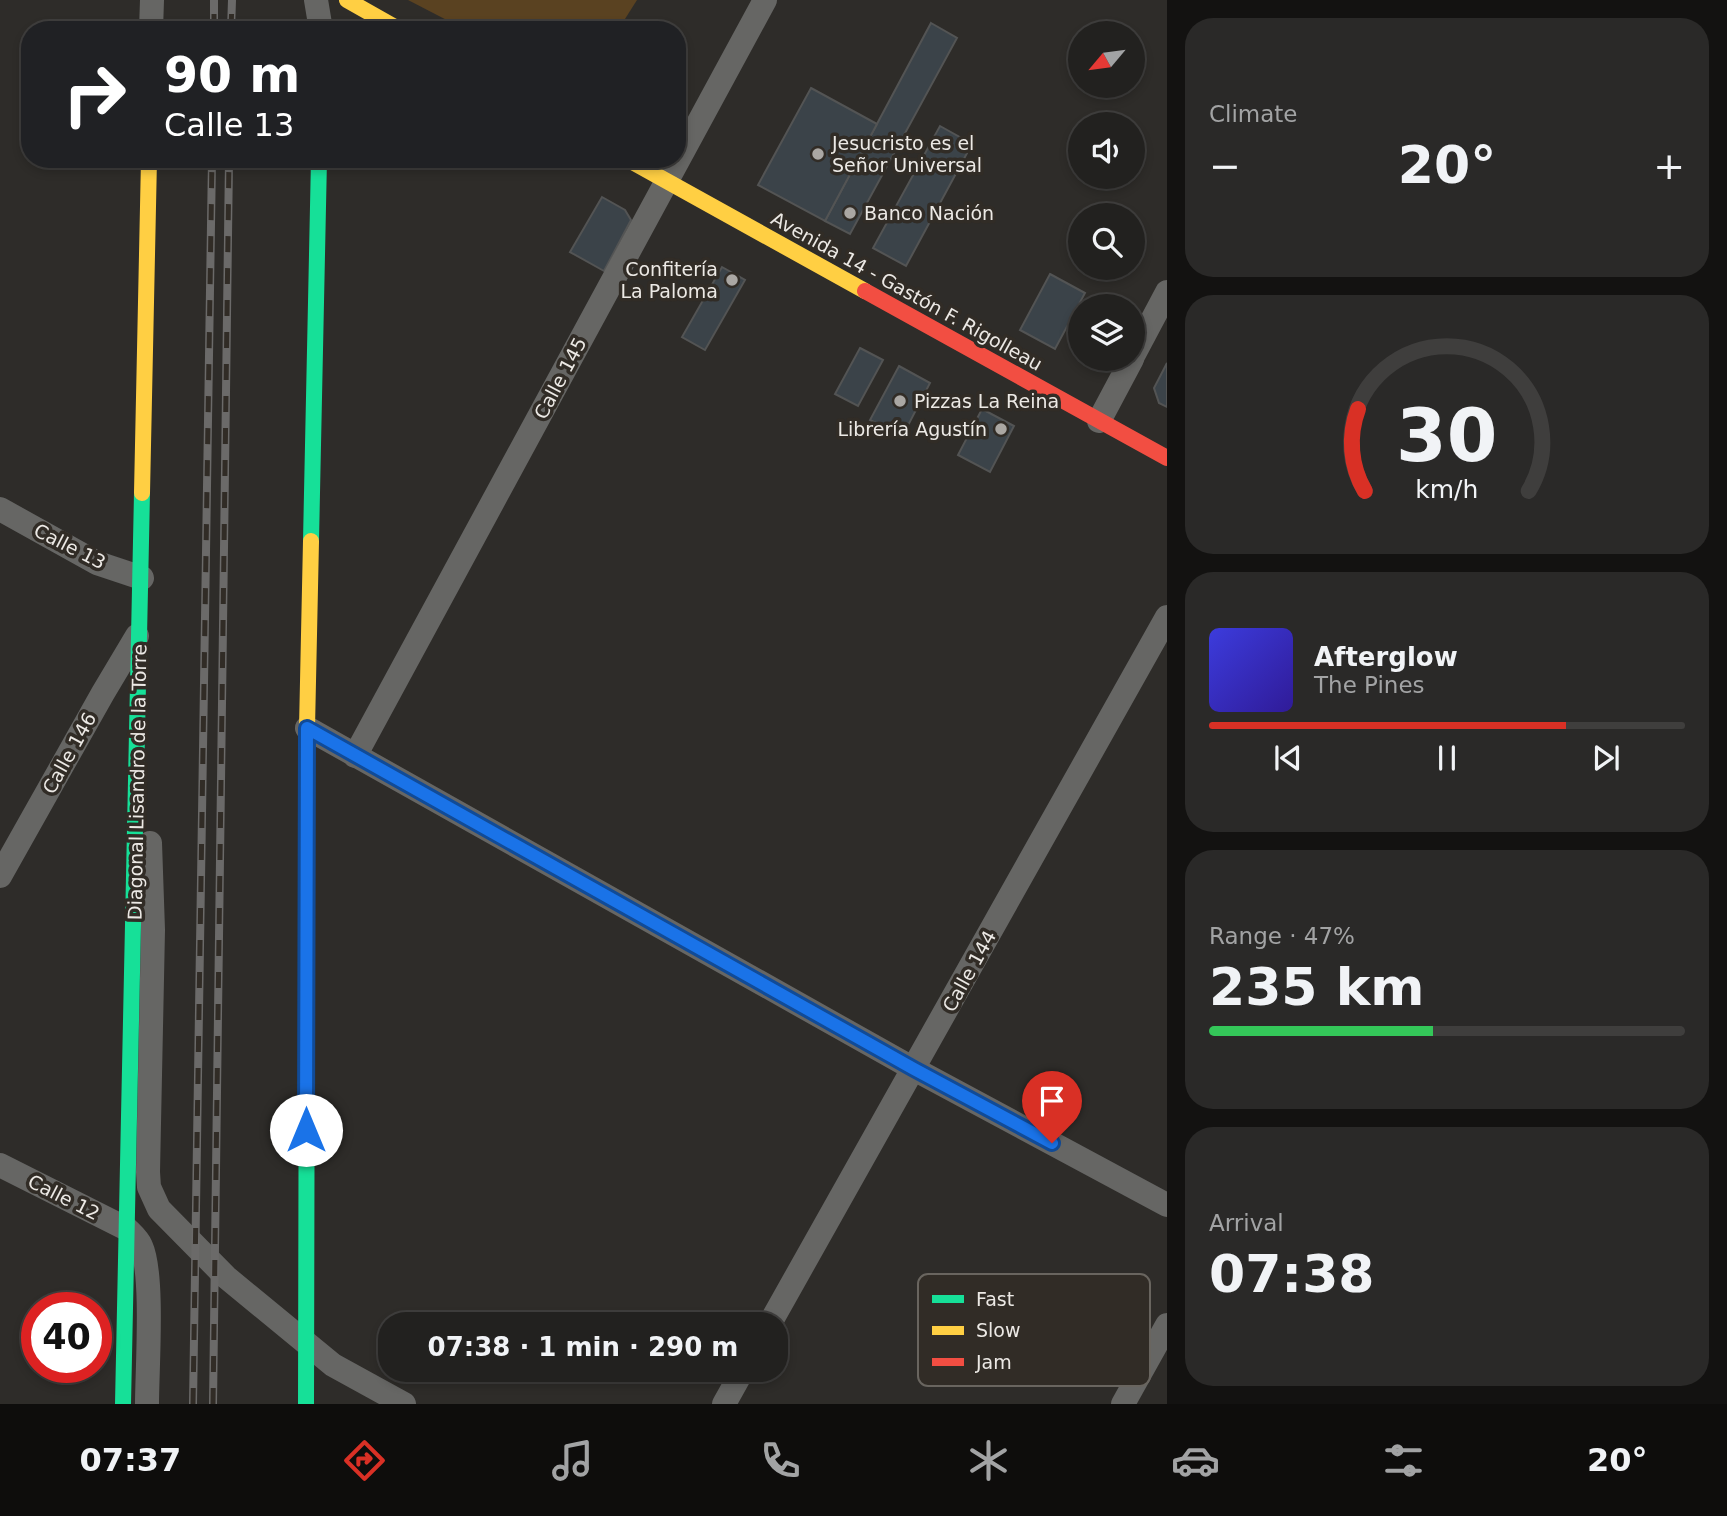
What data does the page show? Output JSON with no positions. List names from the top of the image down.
{
  "streets": {
    "street": [
      "Avenida 14 - Gastón F. Rigolleau",
      "Calle 145",
      "Calle 13",
      "Calle 146",
      "Diagonal Lisandro de la Torre",
      "Calle 144",
      "Calle 12"
    ]
  },
  "crossings": [
    ["Avenida 14 - Gastón F. Rigolleau", "Calle 145"],
    ["Calle 13", "Diagonal Lisandro de la Torre"],
    ["Calle 146", "Diagonal Lisandro de la Torre"],
    ["Diagonal Lisandro de la Torre", "Calle 12"]
  ],
  "places": [
    "Jesucristo es el Señor Universal",
    "Banco Nación",
    "Confitería La Paloma",
    "Pizzas La Reina",
    "Librería Agustín"
  ],
  "legend": ["Fast", "Slow", "Jam"],
  "north": "bottom left",
  "page": {
    "tile": [
      "Climate",
      ["Range · 47%", "235 km"],
      ["Arrival", "07:38"]
    ],
    "turn": ["90 m", "Calle 13"],
    "heat": ["−", "20°", "+"],
    "song": ["Afterglow", "The Pines"],
    "limit": "40",
    "trip": "07:38 · 1 min · 290 m",
    "tabs": ["07:37", "20°"],
    "gauge": ["30", "km/h"]
  }
}
